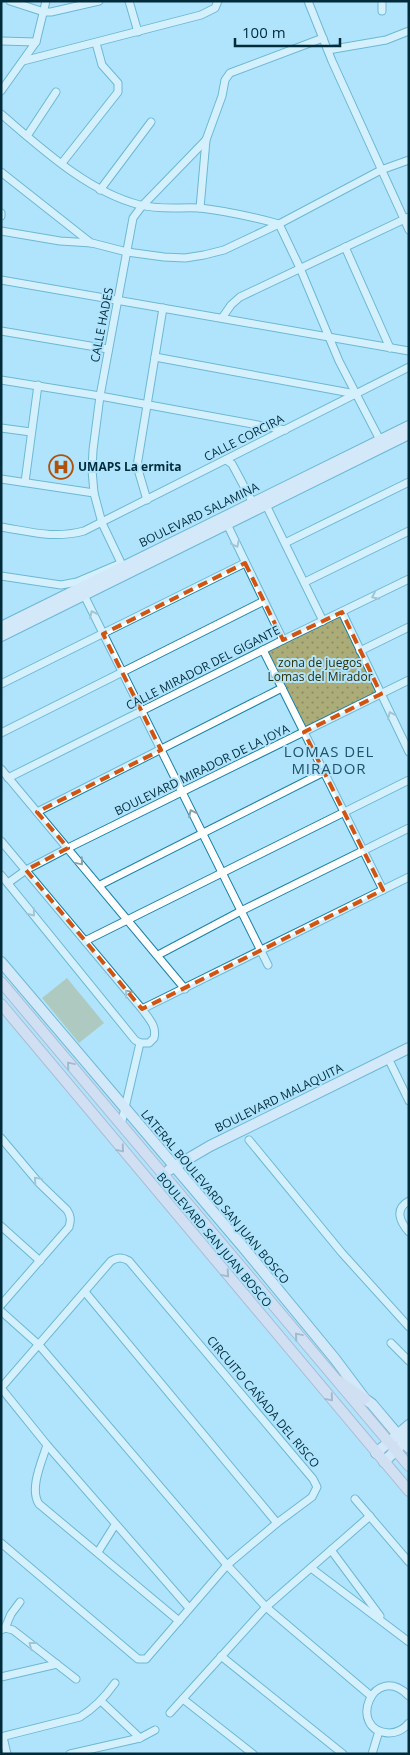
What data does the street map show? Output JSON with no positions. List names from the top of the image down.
{
  "streets": {
    "main road": ["BOULEVARD SAN JUAN BOSCO"],
    "street": [
      "CALLE HADES",
      "CALLE CORCIRA",
      "BOULEVARD SALAMINA",
      "CALLE MIRADOR DEL GIGANTE",
      "BOULEVARD MIRADOR DE LA JOYA",
      "BOULEVARD MALAQUITA",
      "LATERAL BOULEVARD SAN JUAN BOSCO",
      "CIRCUITO CAÑADA DEL RISCO"
    ]
  },
  "crossings": [
    ["CALLE HADES", "CALLE CORCIRA"],
    ["CALLE HADES", "BOULEVARD SALAMINA"],
    ["BOULEVARD MALAQUITA", "LATERAL BOULEVARD SAN JUAN BOSCO"],
    ["BOULEVARD MALAQUITA", "BOULEVARD SAN JUAN BOSCO"]
  ],
  "districts": ["LOMAS DEL MIRADOR"],
  "parks": ["zona de juegos Lomas del Mirador"],
  "places": {
    "hospital": ["UMAPS La ermita"]
  },
  "scale_bar": "100 m"
}
